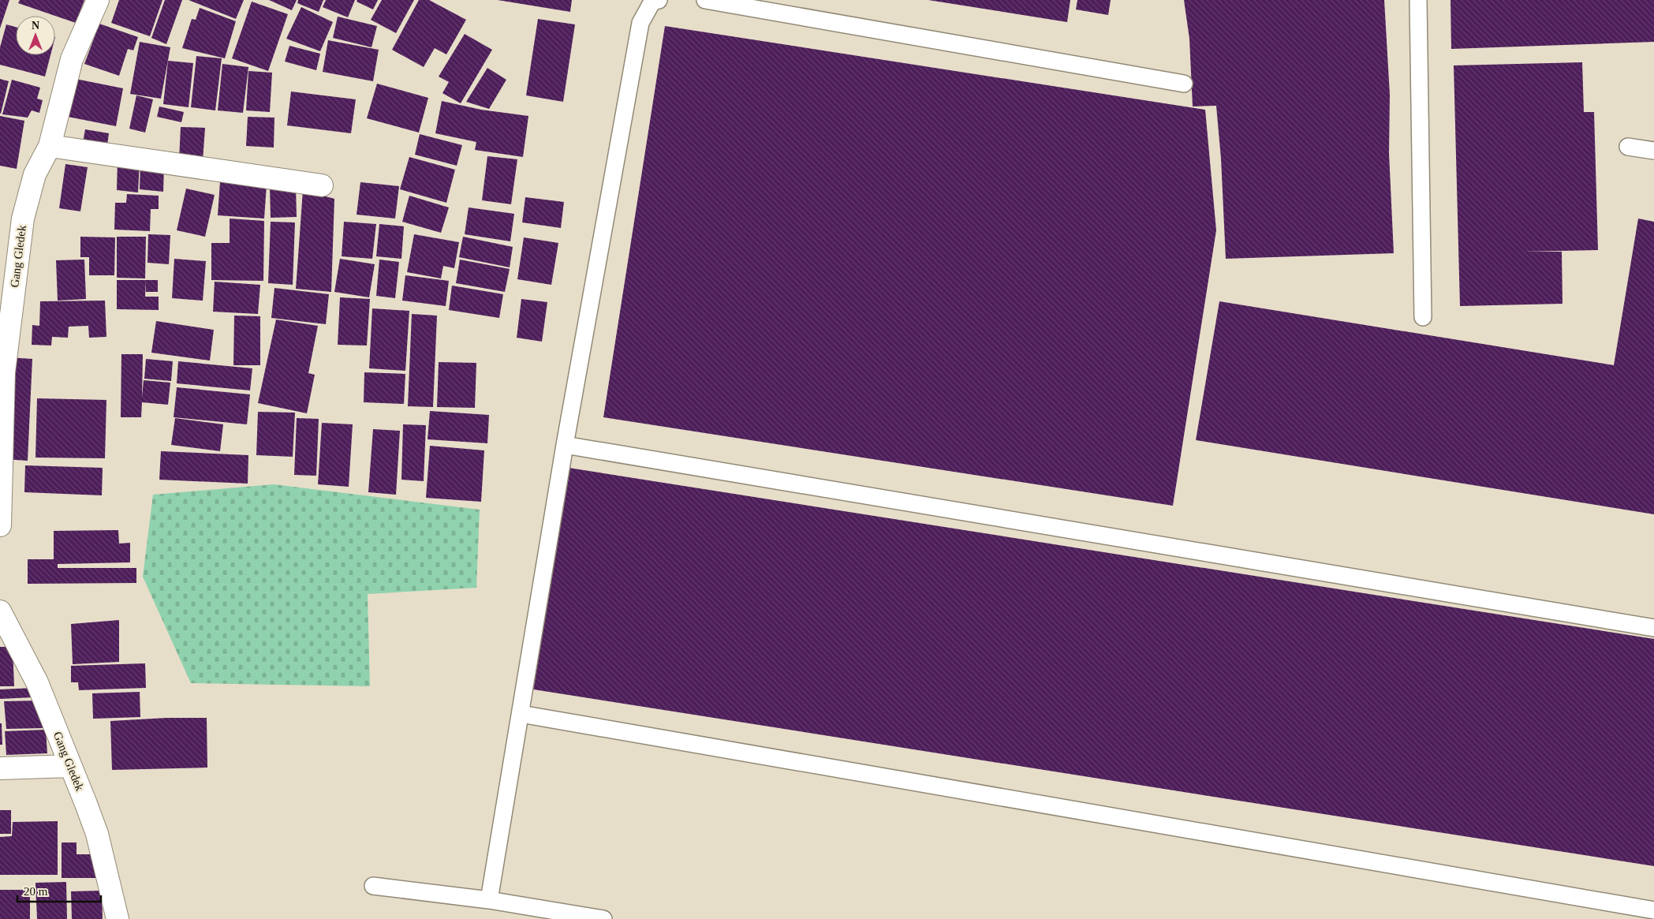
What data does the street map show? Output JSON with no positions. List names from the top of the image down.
{
  "streets": {
    "street": ["Gang Gledek"]
  },
  "scale_bar": "20 m",
  "north": "top"
}
